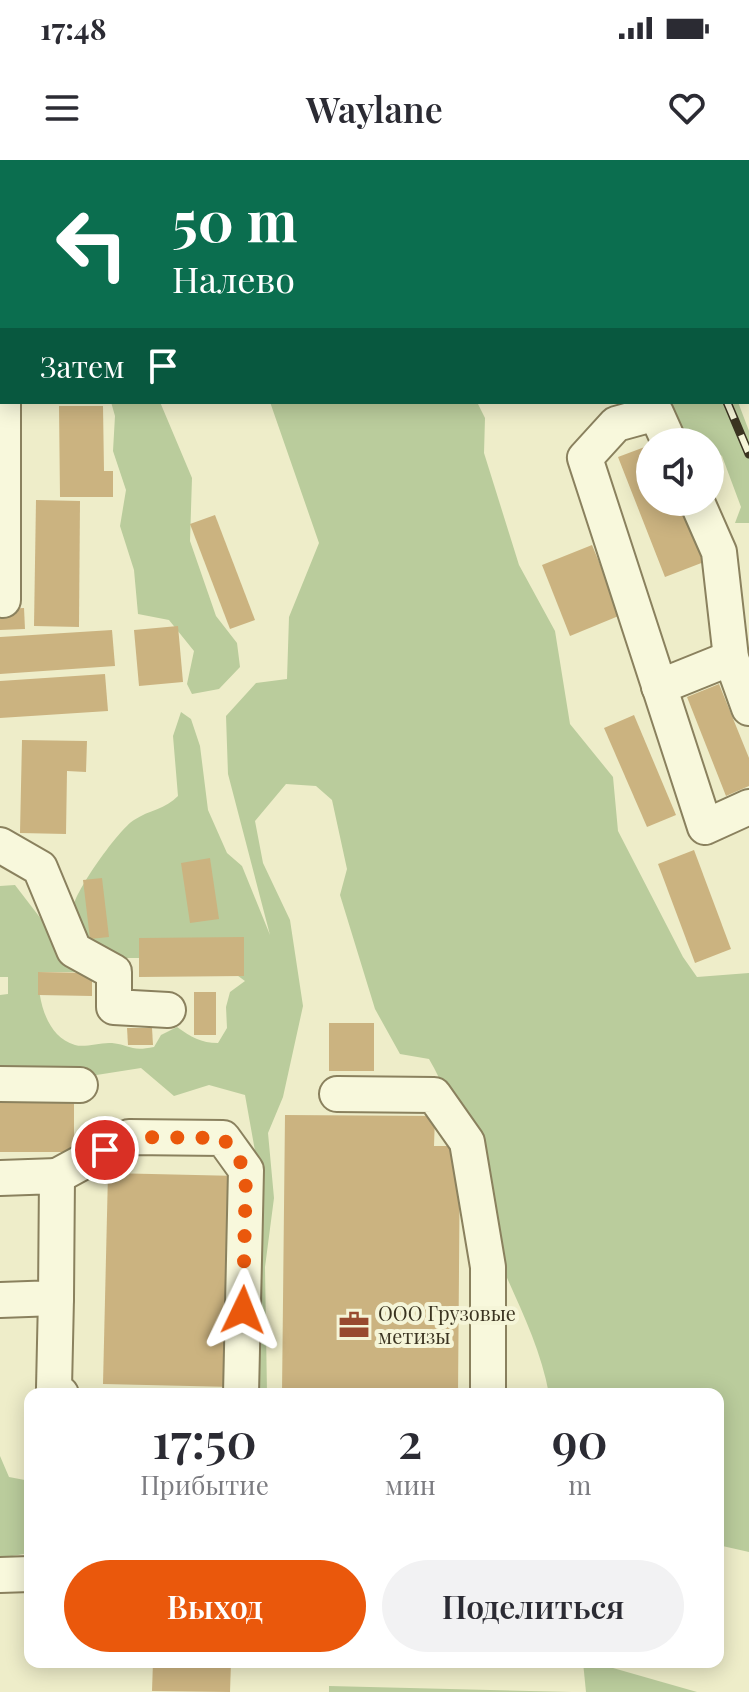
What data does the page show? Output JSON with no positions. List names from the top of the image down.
{
  "places": {
    "office": ["ООО Грузовые метизы"]
  },
  "page": {
    "status": "17:48",
    "header": "Waylane",
    "turn": ["50 m", "Налево"],
    "then": "Затем",
    "eta": [
      "17:50",
      "Прибытие",
      "2",
      "мин",
      "90",
      "m"
    ],
    "buttons": ["Выход", "Поделиться"]
  }
}
